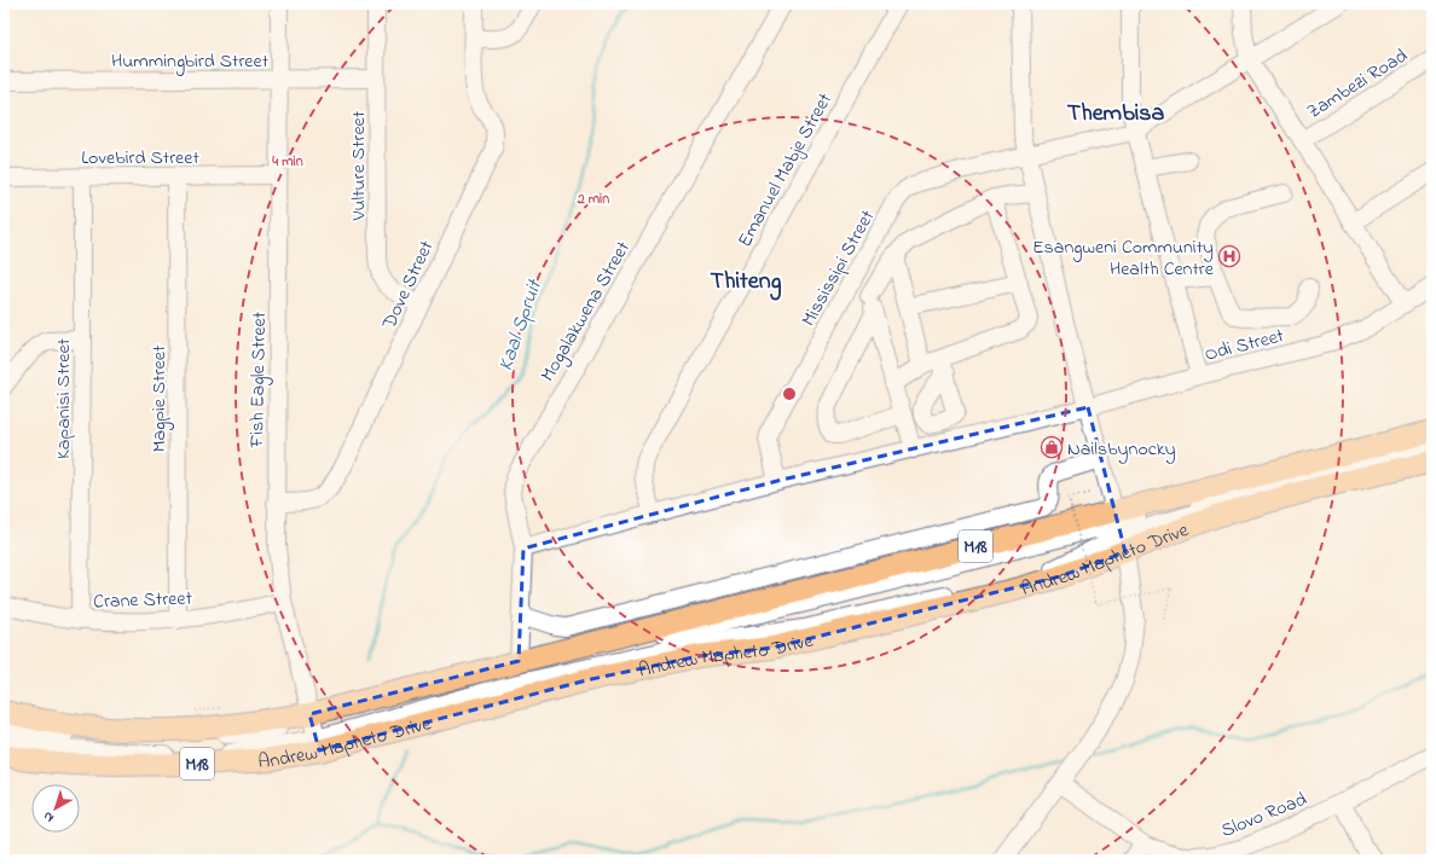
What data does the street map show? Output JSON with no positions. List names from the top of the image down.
{
  "streets": {
    "main road": ["M18", "Andrew Mapheto Drive"],
    "street": [
      "Hummingbird Street",
      "Zambezi Road",
      "Lovebird Street",
      "Vulture Street",
      "Emanuel Mabje Street",
      "Mississipi Street",
      "Dove Street",
      "Mogalakwena Street",
      "Odi Street",
      "Fish Eagle Street",
      "Kapanisi Street",
      "Magpie Street",
      "Crane Street",
      "Slovo Road"
    ]
  },
  "crossings": [
    ["Hummingbird Street", "Vulture Street"],
    ["Hummingbird Street", "Fish Eagle Street"],
    ["Lovebird Street", "Fish Eagle Street"],
    ["Lovebird Street", "Kapanisi Street"],
    ["Lovebird Street", "Magpie Street"],
    ["Vulture Street", "Dove Street"],
    ["Emanuel Mabje Street", "Odi Street"],
    ["Mississipi Street", "Odi Street"],
    ["Dove Street", "Fish Eagle Street"],
    ["Mogalakwena Street", "Odi Street"],
    ["Mogalakwena Street", "Andrew Mapheto Drive"],
    ["Fish Eagle Street", "M18"],
    ["Fish Eagle Street", "Andrew Mapheto Drive"],
    ["Fish Eagle Street", "Crane Street"],
    ["Kapanisi Street", "Crane Street"],
    ["Magpie Street", "Crane Street"],
    ["M18", "Andrew Mapheto Drive"]
  ],
  "districts": ["Thembisa", "Thiteng"],
  "water": ["Kaal Spruit"],
  "places": {
    "hospital": ["Esangweni Community Health Centre"],
    "shop": ["Nailsbynocky"]
  },
  "north": "bottom left",
  "rings": ["4 min", "2 min"]
}
